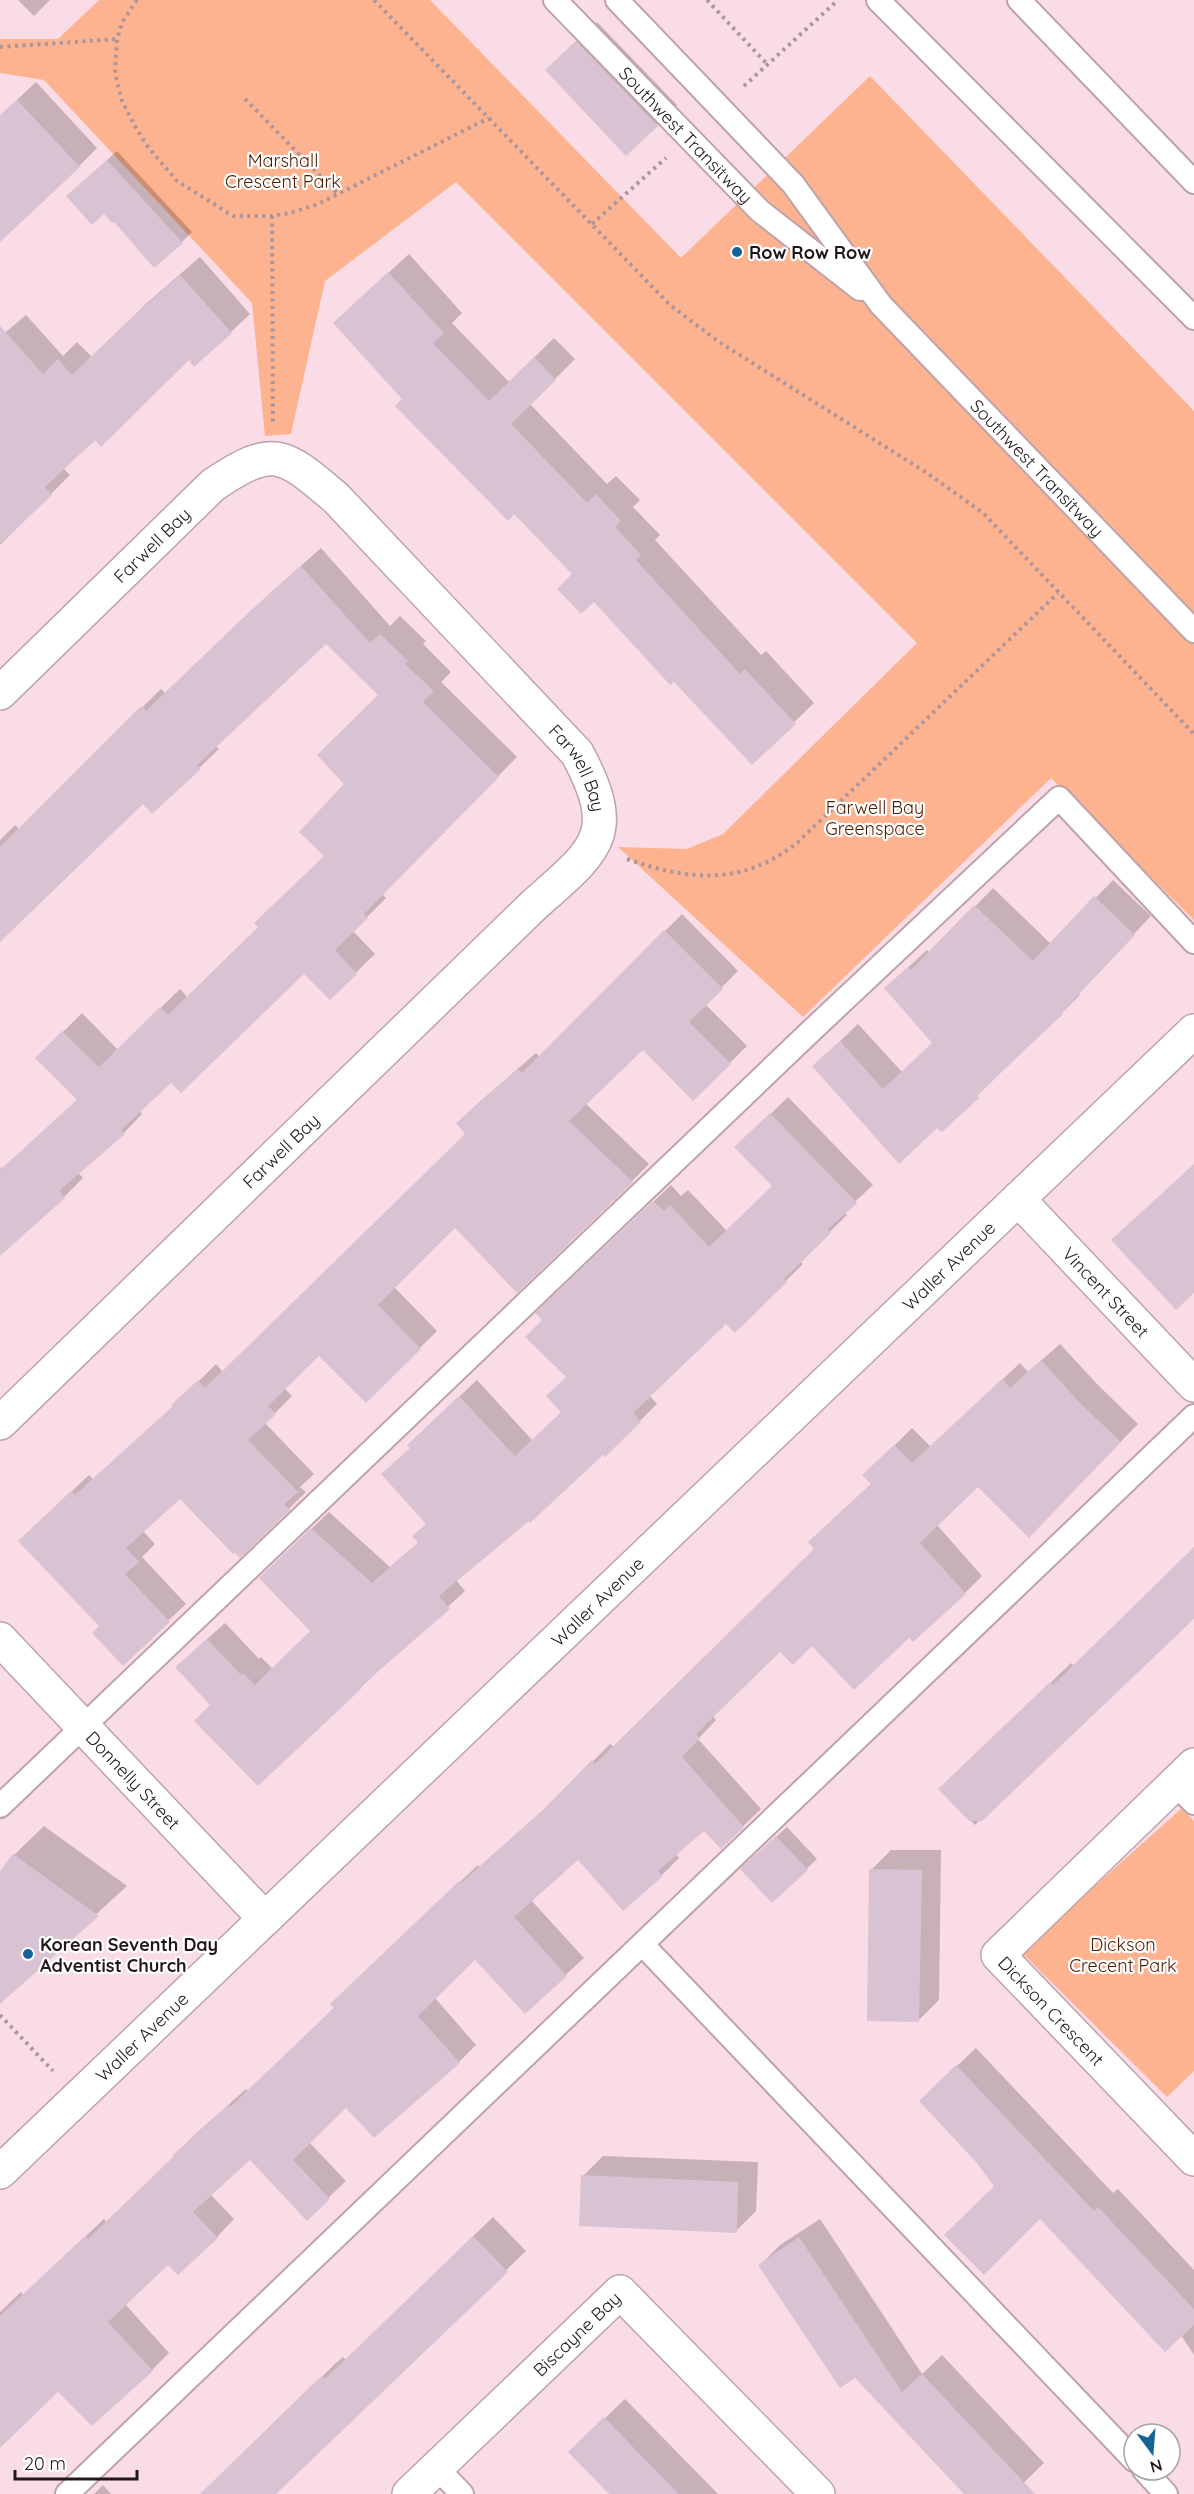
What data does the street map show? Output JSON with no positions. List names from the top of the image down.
{
  "streets": {
    "street": [
      "Farwell Bay",
      "Waller Avenue",
      "Vincent Street",
      "Donnelly Street",
      "Dickson Crescent",
      "Biscayne Bay"
    ],
    "lane": ["Southwest Transitway"]
  },
  "crossings": [
    ["Waller Avenue", "Vincent Street"],
    ["Waller Avenue", "Donnelly Street"]
  ],
  "parks": ["Marshall Crescent Park", "Farwell Bay Greenspace", "Dickson Crecent Park"],
  "places": ["Row Row Row", "Korean Seventh Day Adventist Church"],
  "scale_bar": "20 m",
  "north": "bottom"
}
